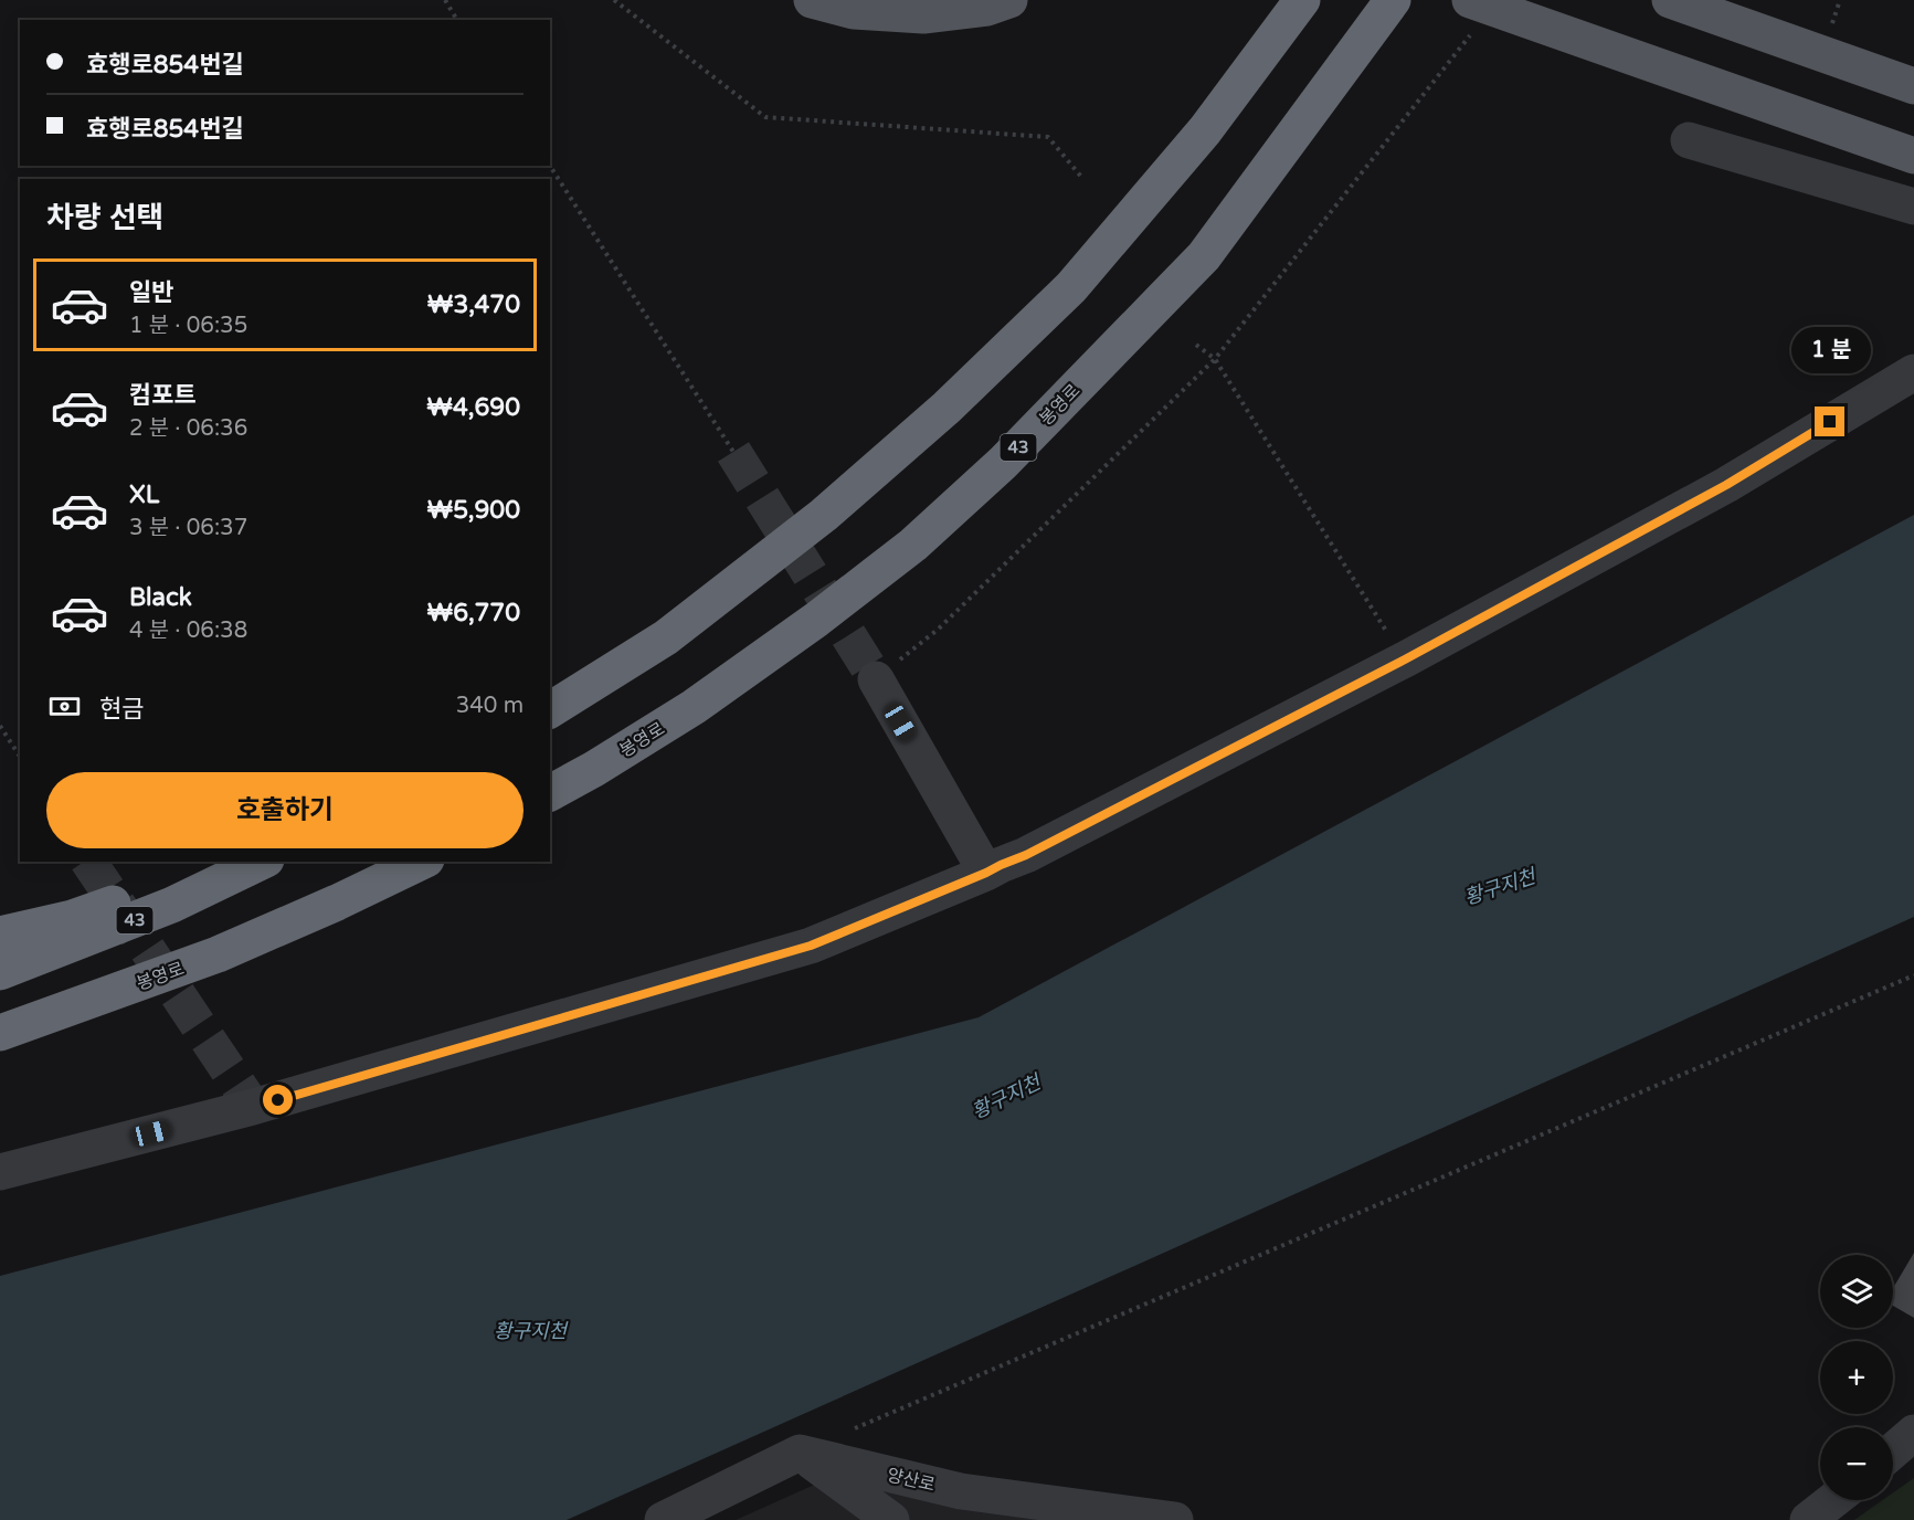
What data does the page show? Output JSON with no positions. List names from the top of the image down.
{
  "streets": {
    "highway": ["봉영로", "43"],
    "street": ["양산로"]
  },
  "water": ["황구지천"],
  "page": {
    "banner": ["효행로854번길", "효행로854번길"],
    "heading": "차량 선택",
    "list": [
      {
        "name": "일반",
        "note": "1 분 · 06:35",
        "value": "₩3,470"
      },
      {
        "name": "컴포트",
        "note": "2 분 · 06:36",
        "value": "₩4,690"
      },
      {
        "name": "XL",
        "note": "3 분 · 06:37",
        "value": "₩5,900"
      },
      {
        "name": "Black",
        "note": "4 분 · 06:38",
        "value": "₩6,770"
      }
    ],
    "bubble": "1 분",
    "pay": ["현금", "340 m"],
    "buttons": "호출하기",
    "map_buttons": ["+", "−"]
  }
}
